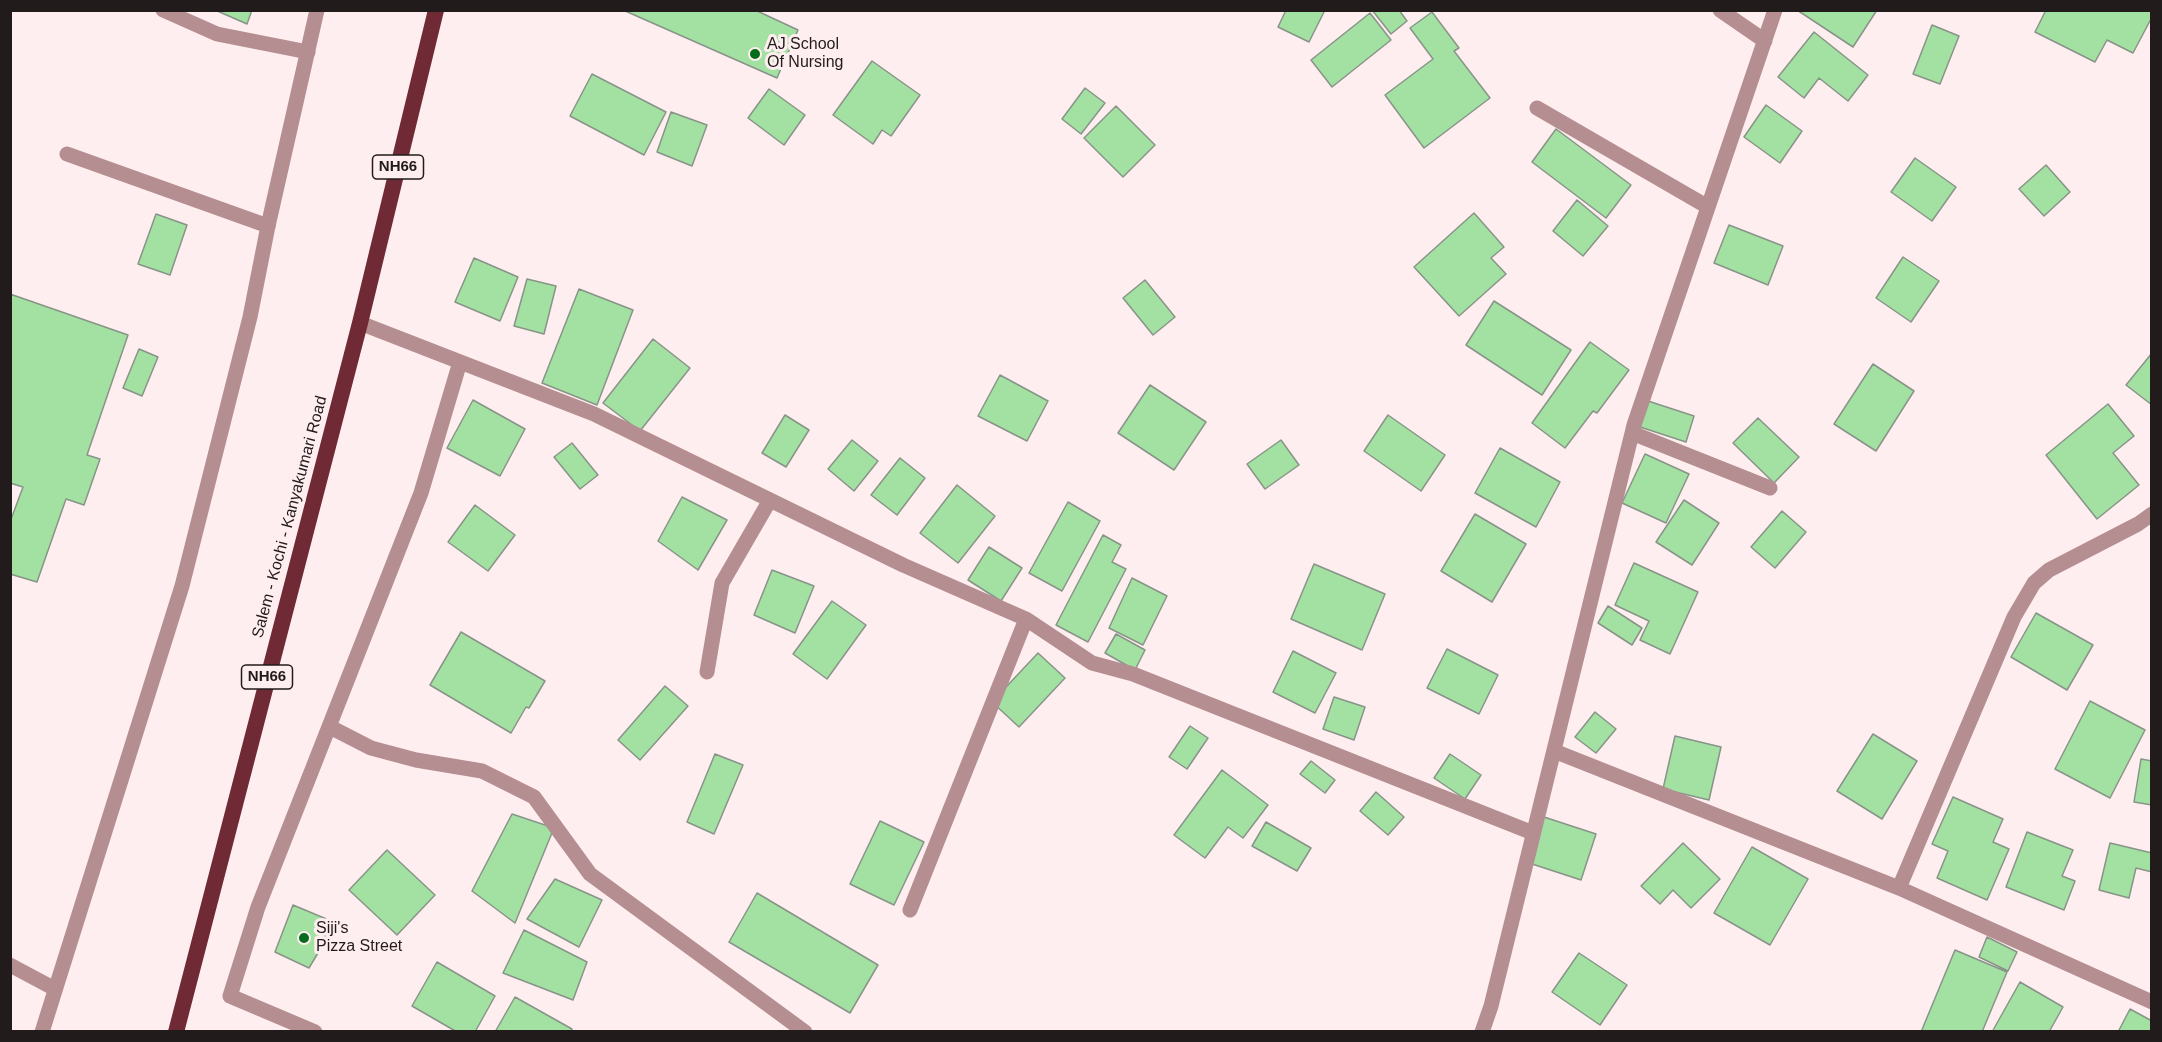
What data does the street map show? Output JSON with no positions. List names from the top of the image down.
{
  "streets": {
    "highway": ["NH66", "Salem - Kochi - Kanyakumari Road"]
  },
  "places": ["AJ School Of Nursing", "Siji's Pizza Street"]
}
